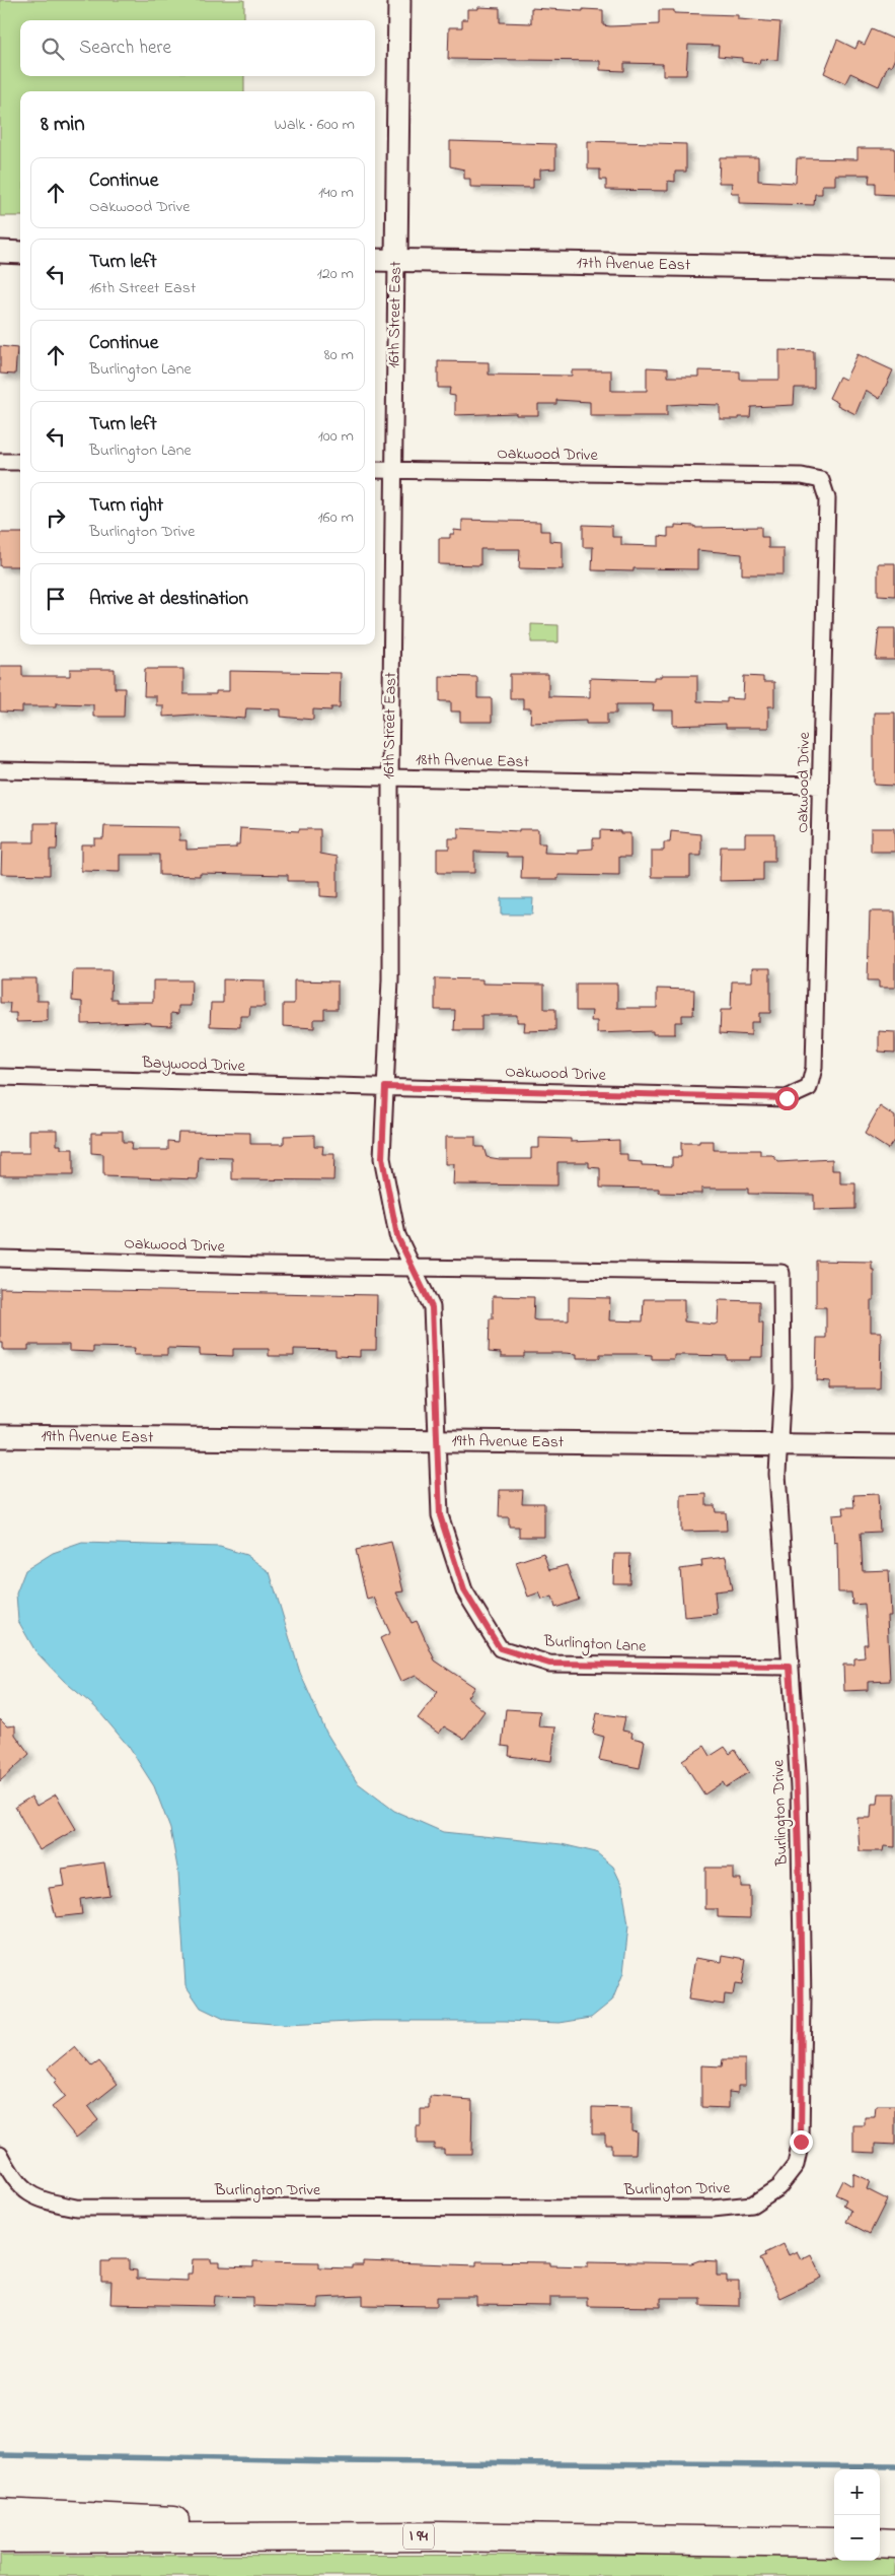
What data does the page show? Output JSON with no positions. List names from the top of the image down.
{
  "streets": {
    "highway": ["I 94"],
    "street": [
      "17th Avenue East",
      "16th Street East",
      "Oakwood Drive",
      "18th Avenue East",
      "Baywood Drive",
      "19th Avenue East",
      "Burlington Lane",
      "Burlington Drive"
    ]
  },
  "crossings": [
    ["17th Avenue East", "16th Street East"],
    ["16th Street East", "Oakwood Drive"],
    ["16th Street East", "18th Avenue East"],
    ["16th Street East", "Baywood Drive"],
    ["16th Street East", "19th Avenue East"],
    ["16th Street East", "Burlington Lane"],
    ["Oakwood Drive", "18th Avenue East"],
    ["Oakwood Drive", "Baywood Drive"],
    ["Oakwood Drive", "19th Avenue East"],
    ["Oakwood Drive", "Burlington Drive"],
    ["19th Avenue East", "Burlington Lane"],
    ["19th Avenue East", "Burlington Drive"],
    ["Burlington Lane", "Burlington Drive"]
  ],
  "page": {
    "search": "Search here",
    "heading": ["8 min", "Walk · 600 m"],
    "list": [
      ["Continue", "Oakwood Drive", "140 m"],
      ["Turn left", "16th Street East", "120 m"],
      ["Continue", "Burlington Lane", "80 m"],
      ["Turn left", "Burlington Lane", "100 m"],
      ["Turn right", "Burlington Drive", "160 m"],
      "Arrive at destination"
    ],
    "map_buttons": ["+", "−"]
  }
}
